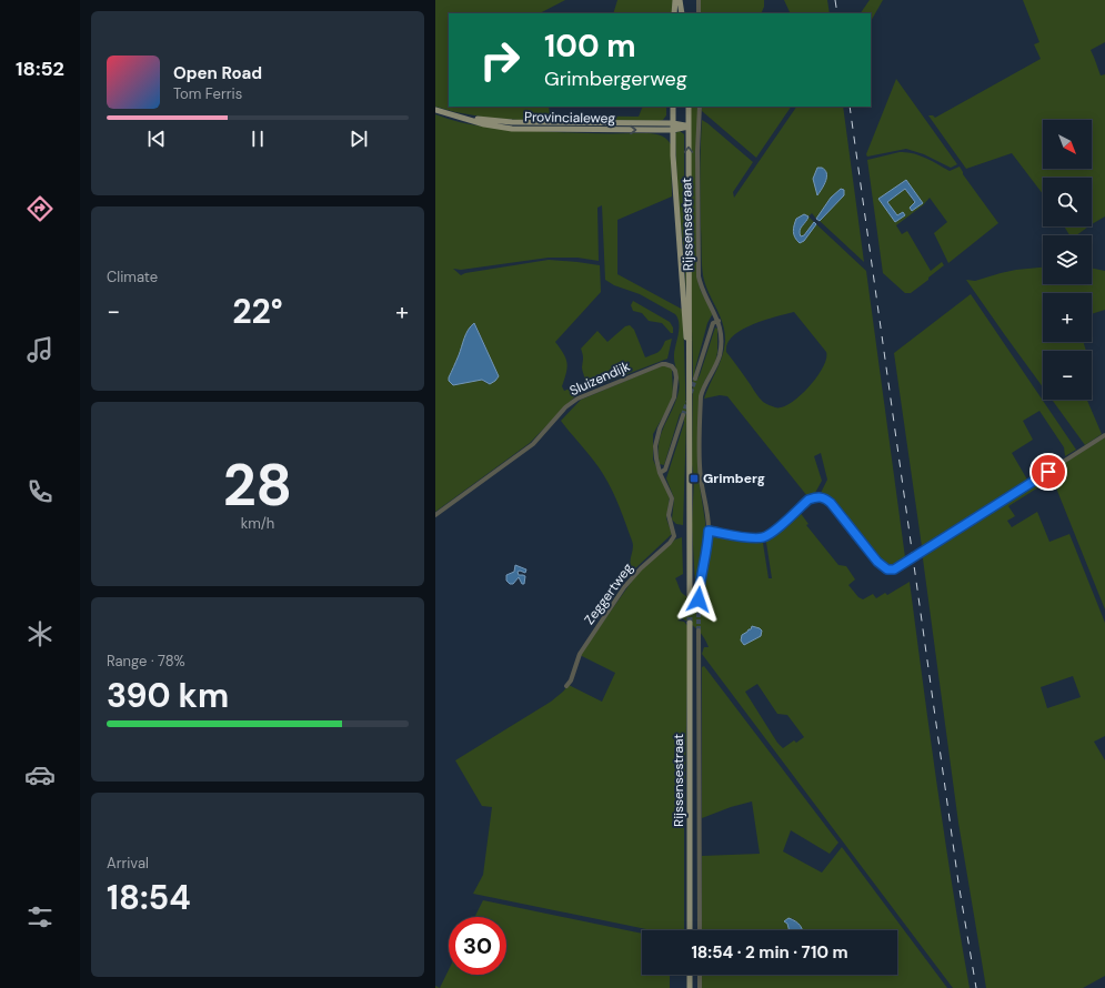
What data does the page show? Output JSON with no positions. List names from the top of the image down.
{
  "streets": {
    "main road": ["Provincialeweg", "Rijssensestraat"],
    "street": ["Sluizendijk", "Zeggertweg"]
  },
  "crossings": [
    ["Provincialeweg", "Rijssensestraat"],
    ["Sluizendijk", "Zeggertweg"]
  ],
  "places": {
    "transit": ["Grimberg"]
  },
  "north": "bottom right",
  "page": {
    "tabs": "18:52",
    "turn": ["100 m", "Grimbergerweg"],
    "song": ["Open Road", "Tom Ferris"],
    "map_buttons": ["+", "−"],
    "tile": [
      "Climate",
      ["28", "km/h"],
      ["Range · 78%", "390 km"],
      ["Arrival", "18:54"]
    ],
    "heat": ["−", "22°", "+"],
    "limit": "30",
    "trip": "18:54 · 2 min · 710 m"
  }
}
